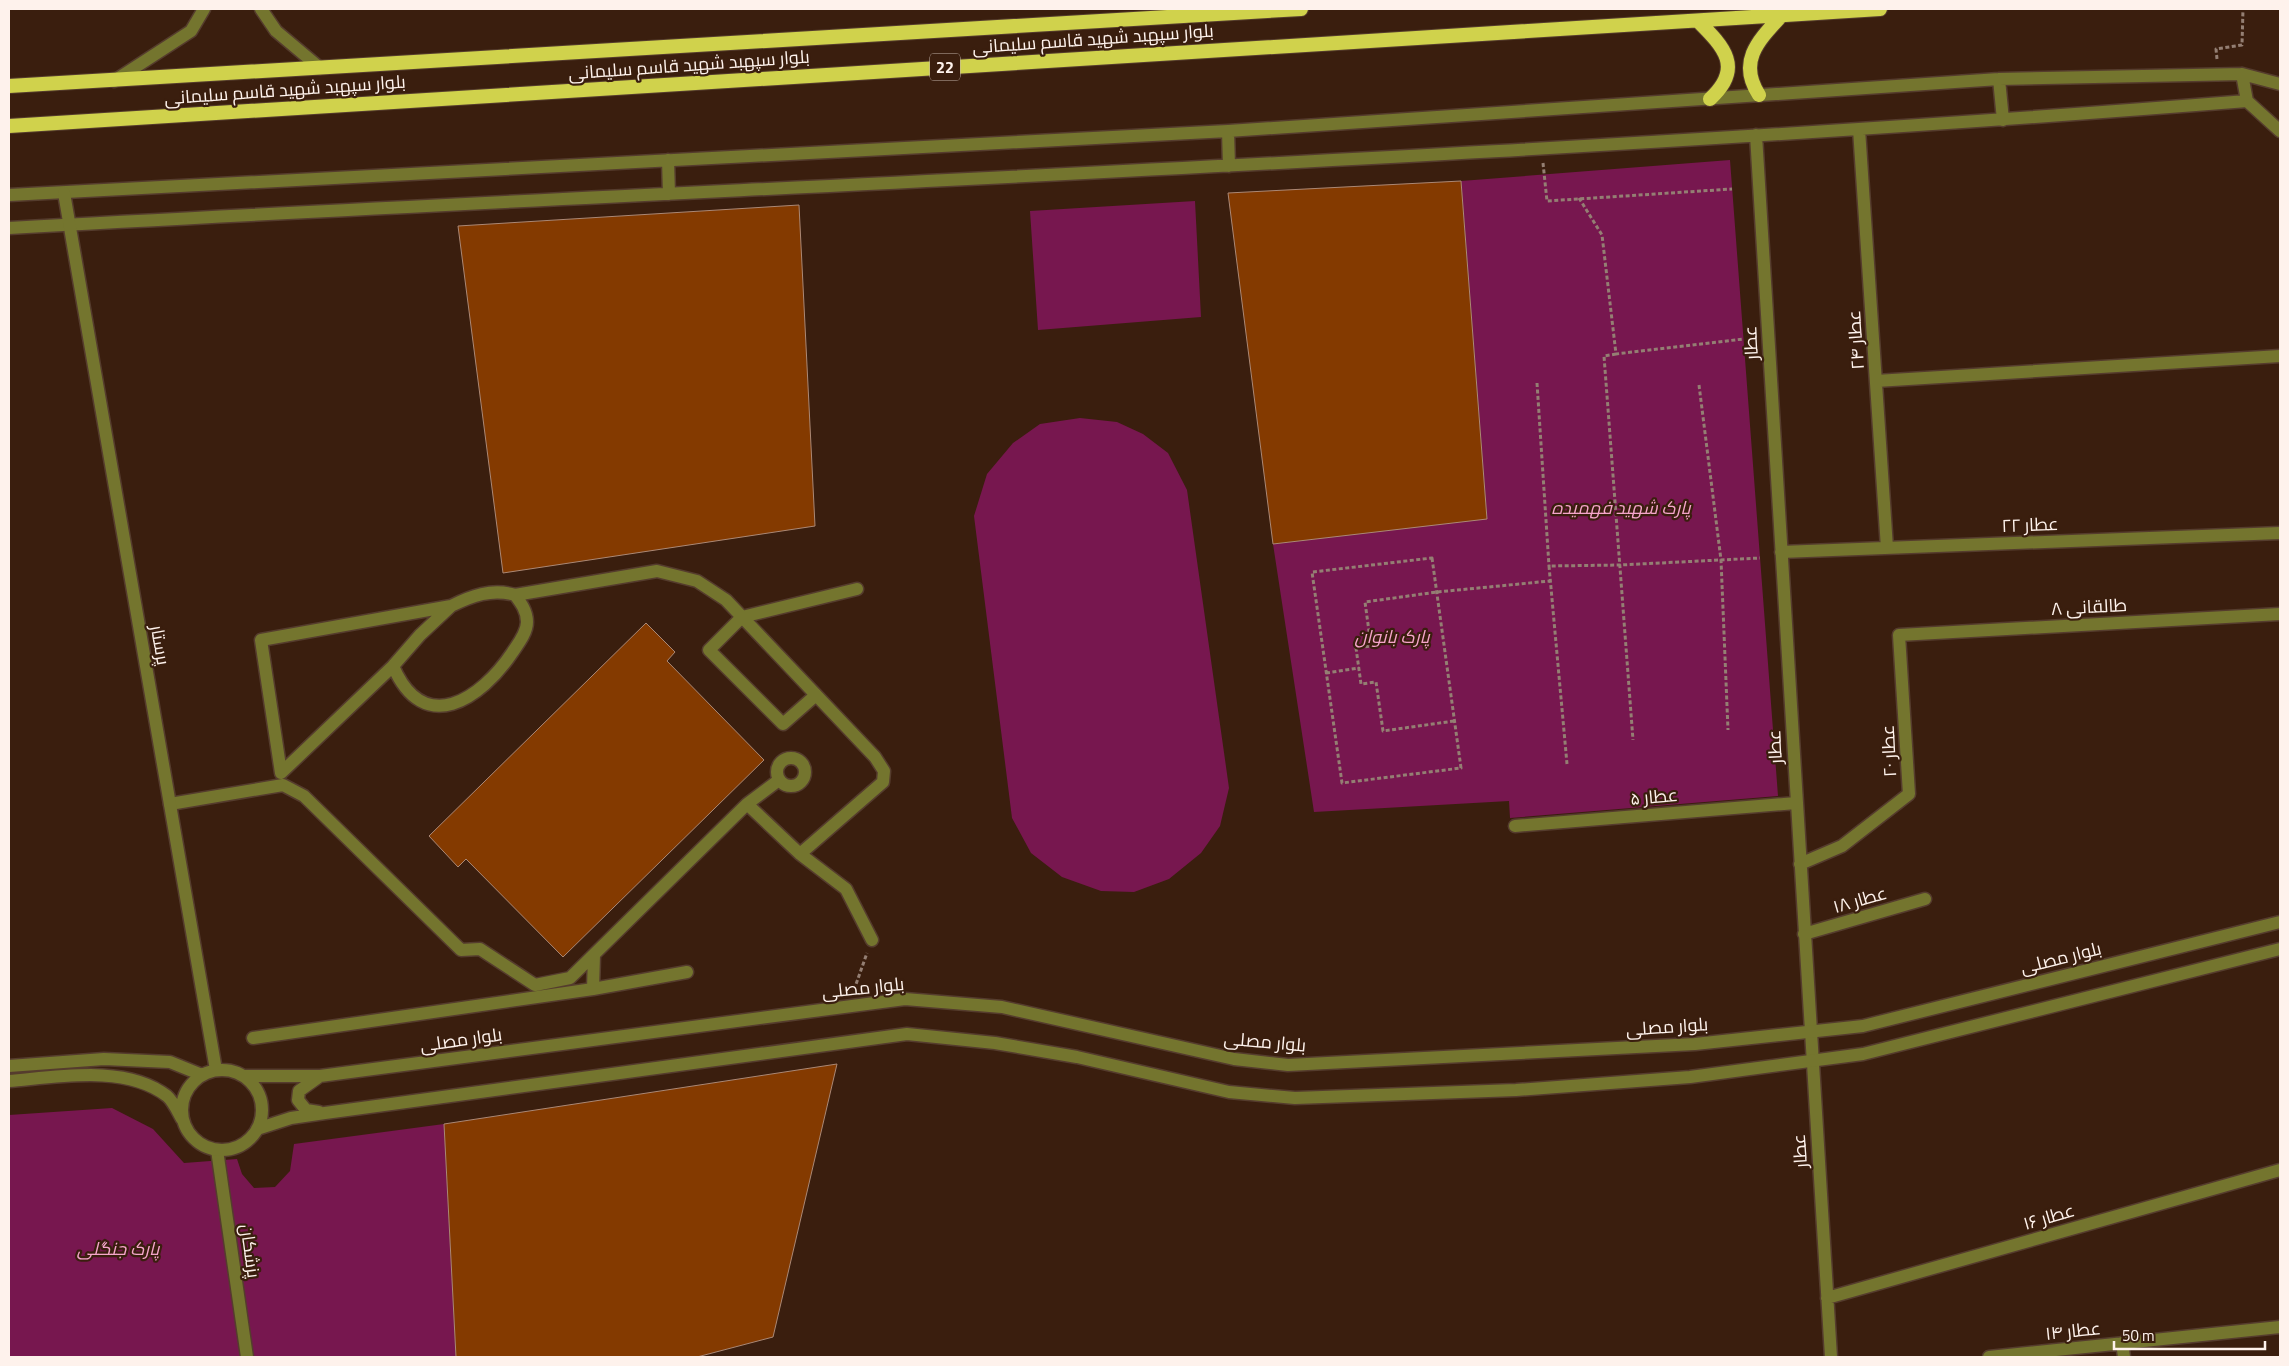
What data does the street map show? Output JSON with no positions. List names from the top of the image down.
{
  "streets": {
    "highway": ["بلوار سپهبد شهید قاسم سلیمانی", "22"],
    "street": [
      "عطار ۲۴",
      "عطار",
      "عطار ۲۲",
      "طالقانی ۸",
      "پرستار",
      "عطار ۲۰",
      "عطار ۵",
      "عطار ۱۸",
      "بلوار مصلی",
      "عطار ۱۶",
      "پزشکان",
      "عطار ۱۴"
    ]
  },
  "crossings": [
    ["عطار ۲۴", "عطار ۲۲"],
    ["عطار", "عطار ۲۲"],
    ["عطار", "عطار ۲۰"],
    ["عطار", "عطار ۵"],
    ["عطار", "عطار ۱۸"],
    ["عطار", "بلوار مصلی"],
    ["عطار", "عطار ۱۶"],
    ["طالقانی ۸", "عطار ۲۰"],
    ["پرستار", "بلوار مصلی"],
    ["پرستار", "پزشکان"],
    ["بلوار مصلی", "پزشکان"]
  ],
  "parks": ["پارک شهید فهمیده", "پارک بانوان", "پارک جنگلی"],
  "scale_bar": "50 m"
}
